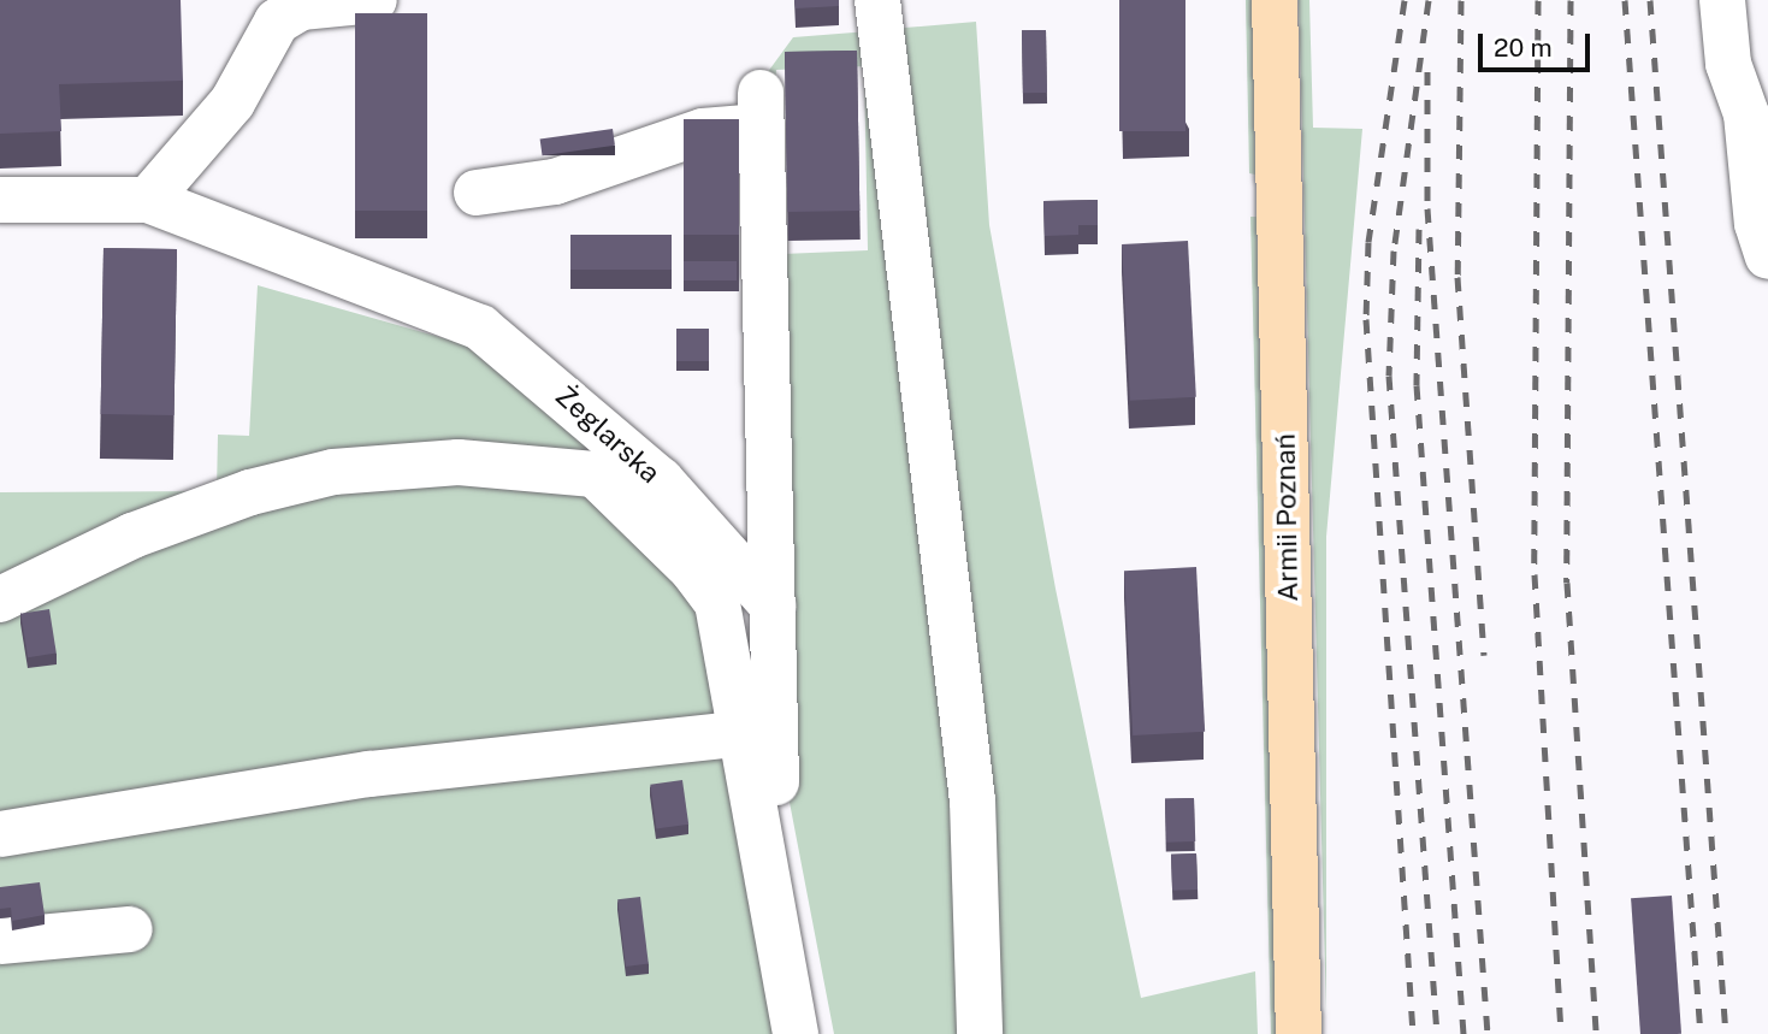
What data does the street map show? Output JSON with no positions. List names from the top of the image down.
{
  "streets": {
    "main road": ["Armii Poznań"],
    "street": ["Żeglarska"]
  },
  "scale_bar": "20 m"
}
